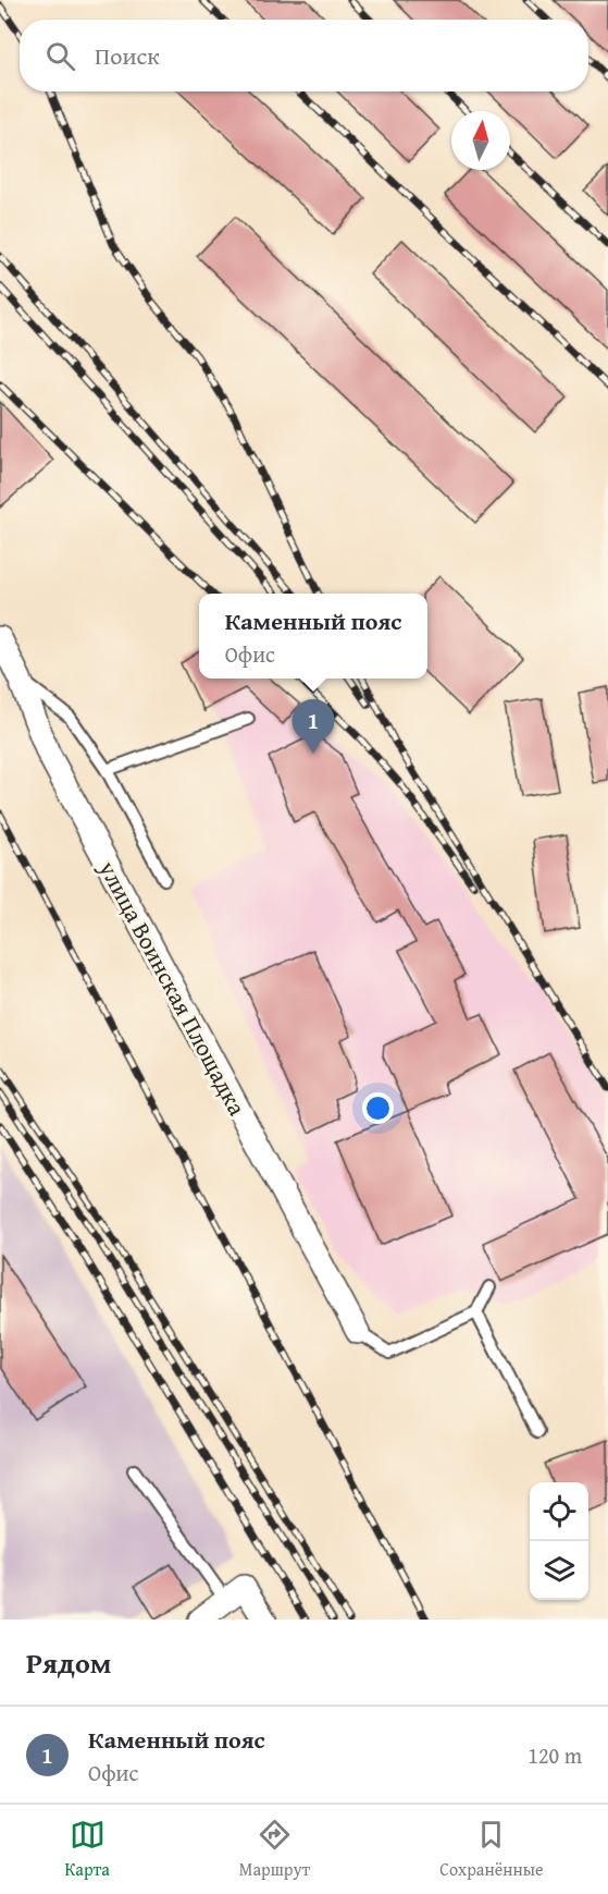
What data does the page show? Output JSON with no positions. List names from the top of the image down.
{
  "streets": {
    "street": ["улица Воинская Площадка"]
  },
  "north": "top",
  "page": {
    "search": "Поиск",
    "popup": ["Каменный пояс", "Офис"],
    "pins": "1",
    "heading": "Рядом",
    "list": [
      {
        "mark": "1",
        "name": "Каменный пояс",
        "note": "Офис",
        "value": "120 m"
      }
    ],
    "nav": ["Карта", "Маршрут", "Сохранённые"]
  }
}
